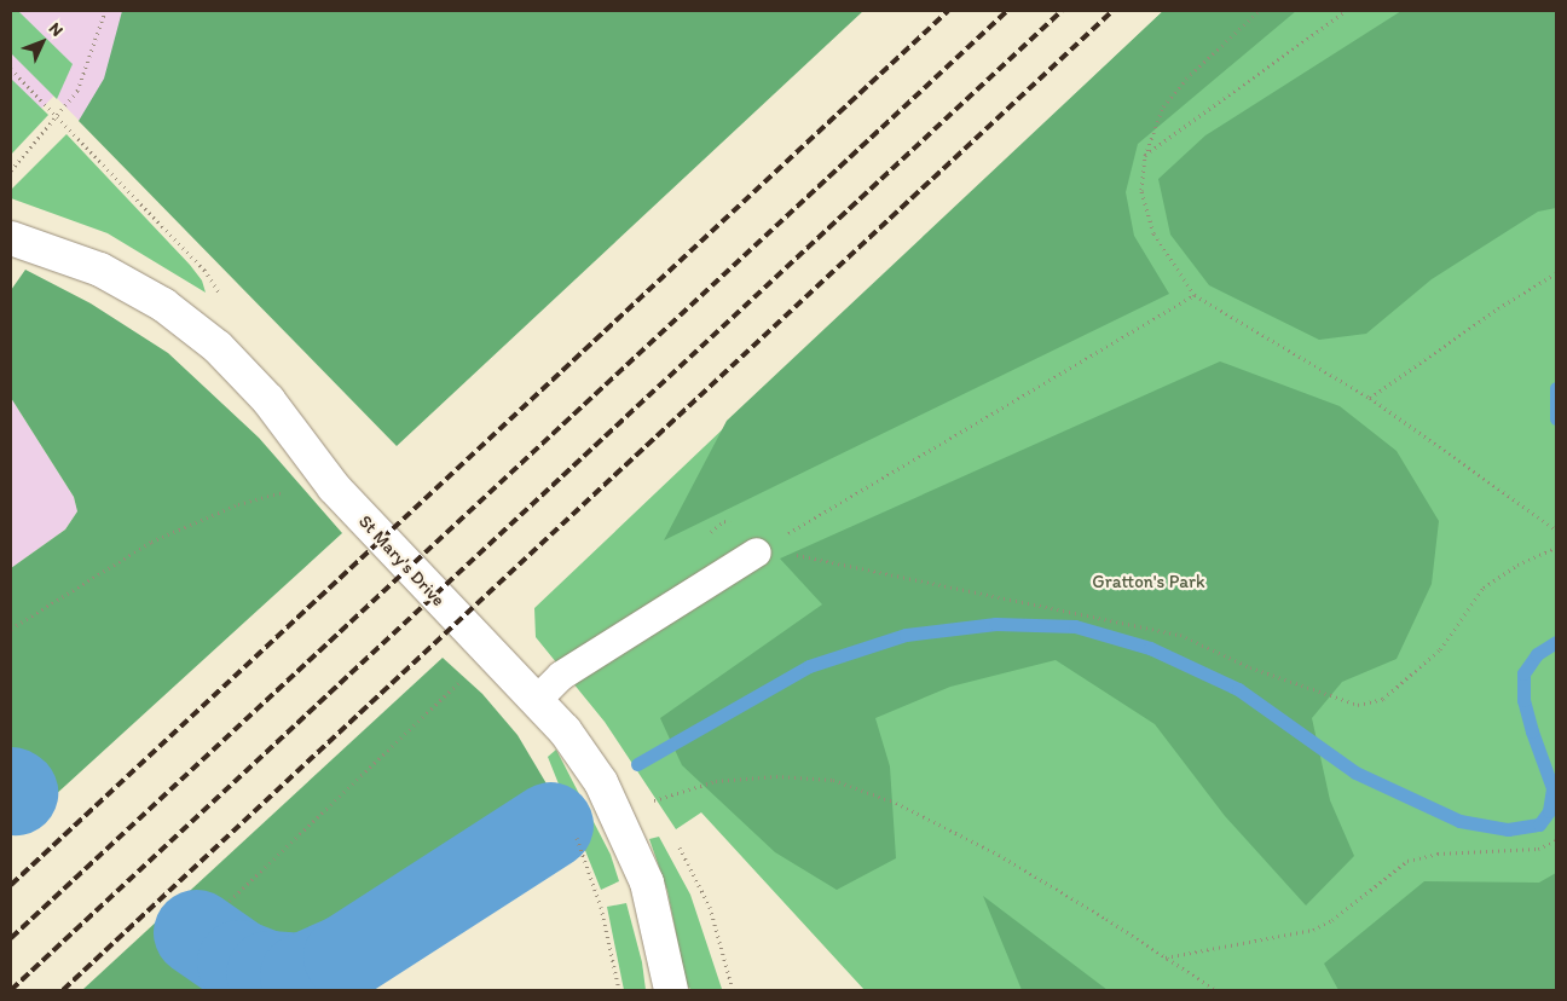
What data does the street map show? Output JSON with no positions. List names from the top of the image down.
{
  "streets": {
    "street": ["St Mary's Drive"]
  },
  "parks": ["Gratton's Park"],
  "north": "top right"
}
